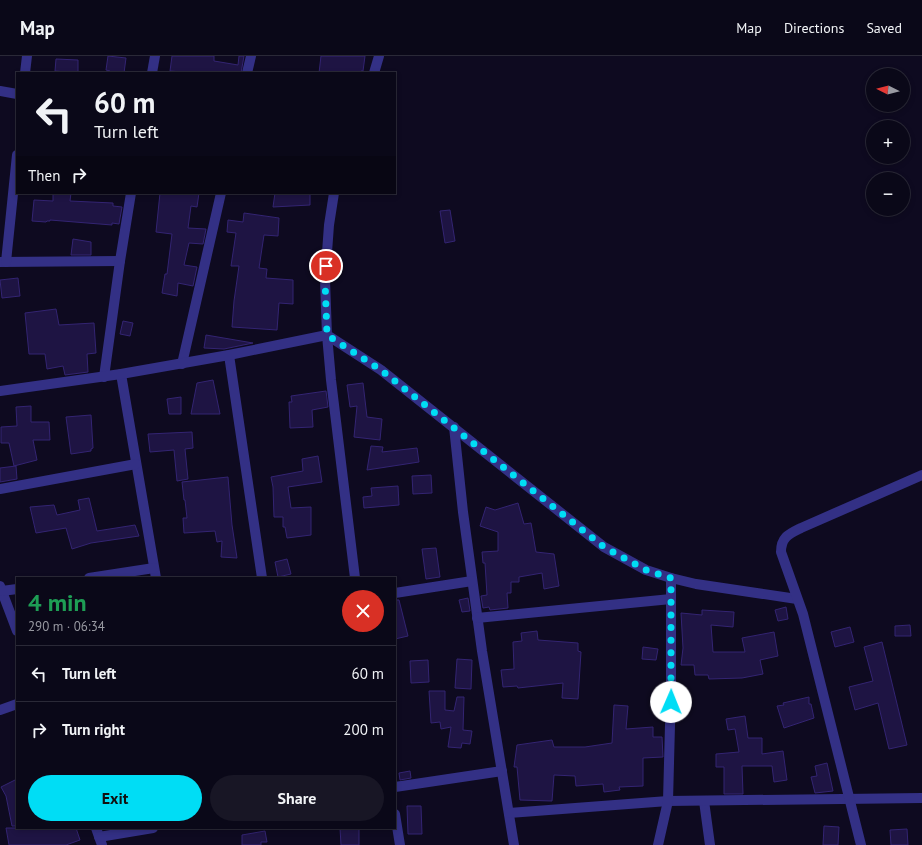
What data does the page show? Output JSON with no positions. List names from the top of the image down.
{
  "north": "left",
  "page": {
    "header": "Map",
    "nav": ["Map", "Directions", "Saved"],
    "map_buttons": ["+", "−"],
    "turn": ["60 m", "Turn left"],
    "then": "Then",
    "heading": ["4 min", "290 m · 06:34"],
    "list": [
      {
        "name": "Turn left",
        "value": "60 m"
      },
      {
        "name": "Turn right",
        "value": "200 m"
      }
    ],
    "buttons": ["Exit", "Share"]
  }
}
